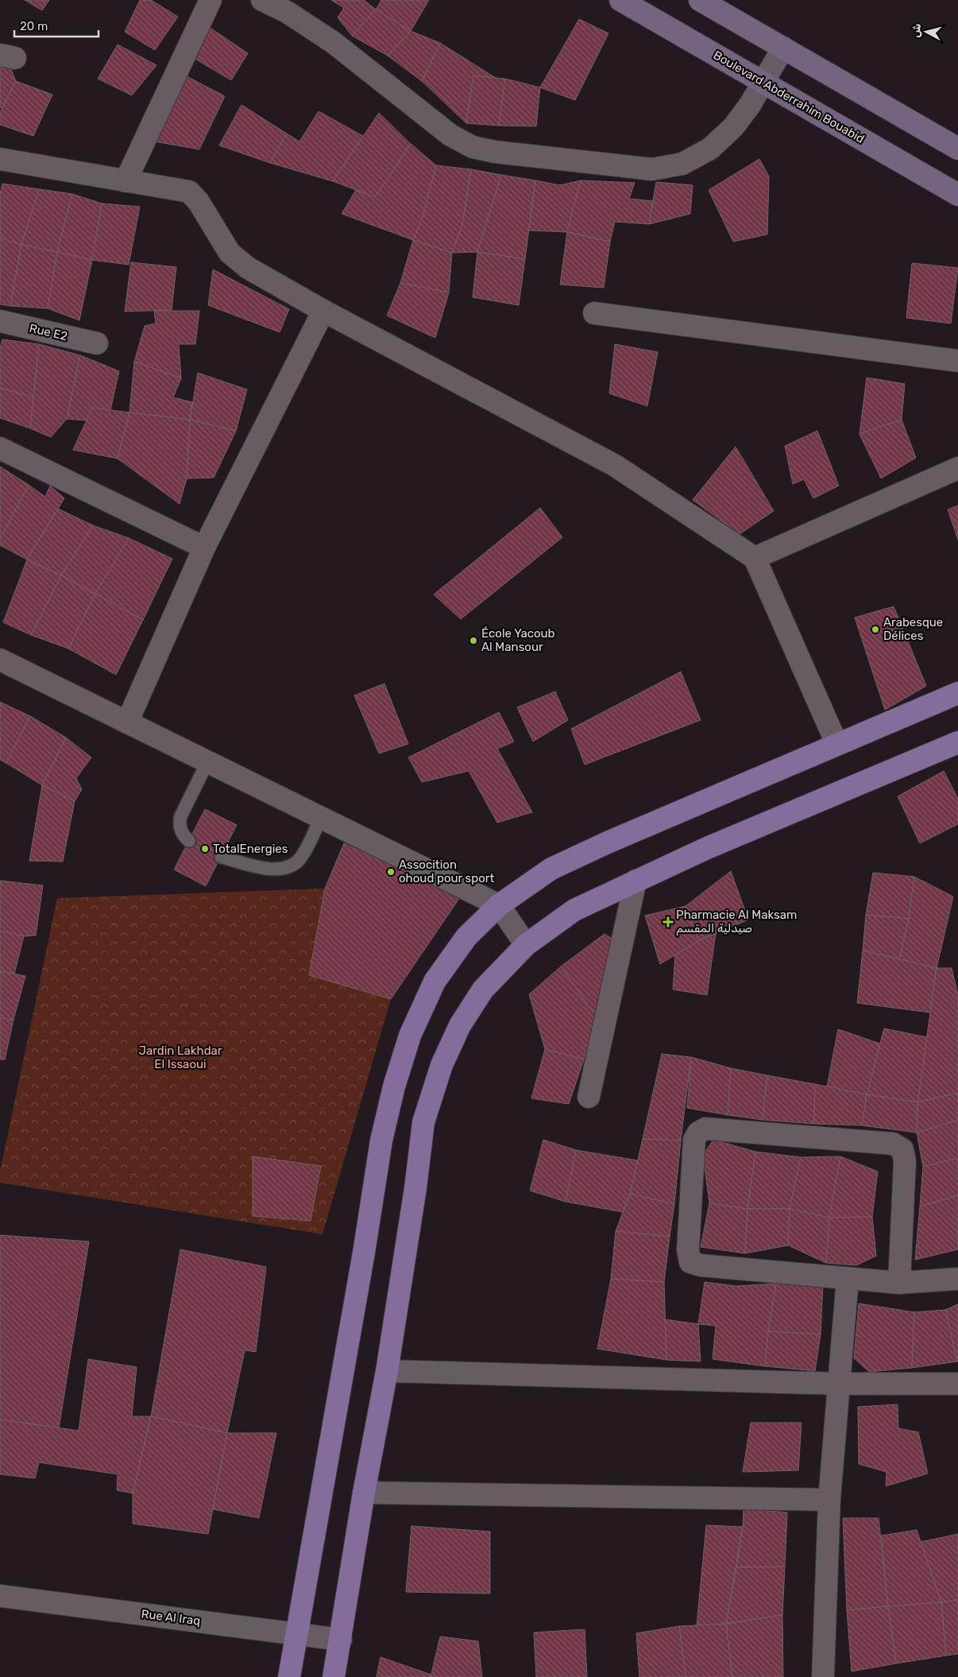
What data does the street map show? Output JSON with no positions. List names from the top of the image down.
{
  "streets": {
    "main road": ["Boulevard Abderrahim Bouabid"],
    "street": ["Rue E2", "Rue Al Iraq"]
  },
  "parks": ["Jardin Lakhdar El Issaoui"],
  "places": {
    "other": [
      "Arabesque Délices",
      "École Yacoub Al Mansour",
      "TotalEnergies",
      "Assocition ohoud pour sport"
    ],
    "health": ["Pharmacie Al Maksam صيدلية المقسم"]
  },
  "scale_bar": "20 m",
  "north": "left"
}
